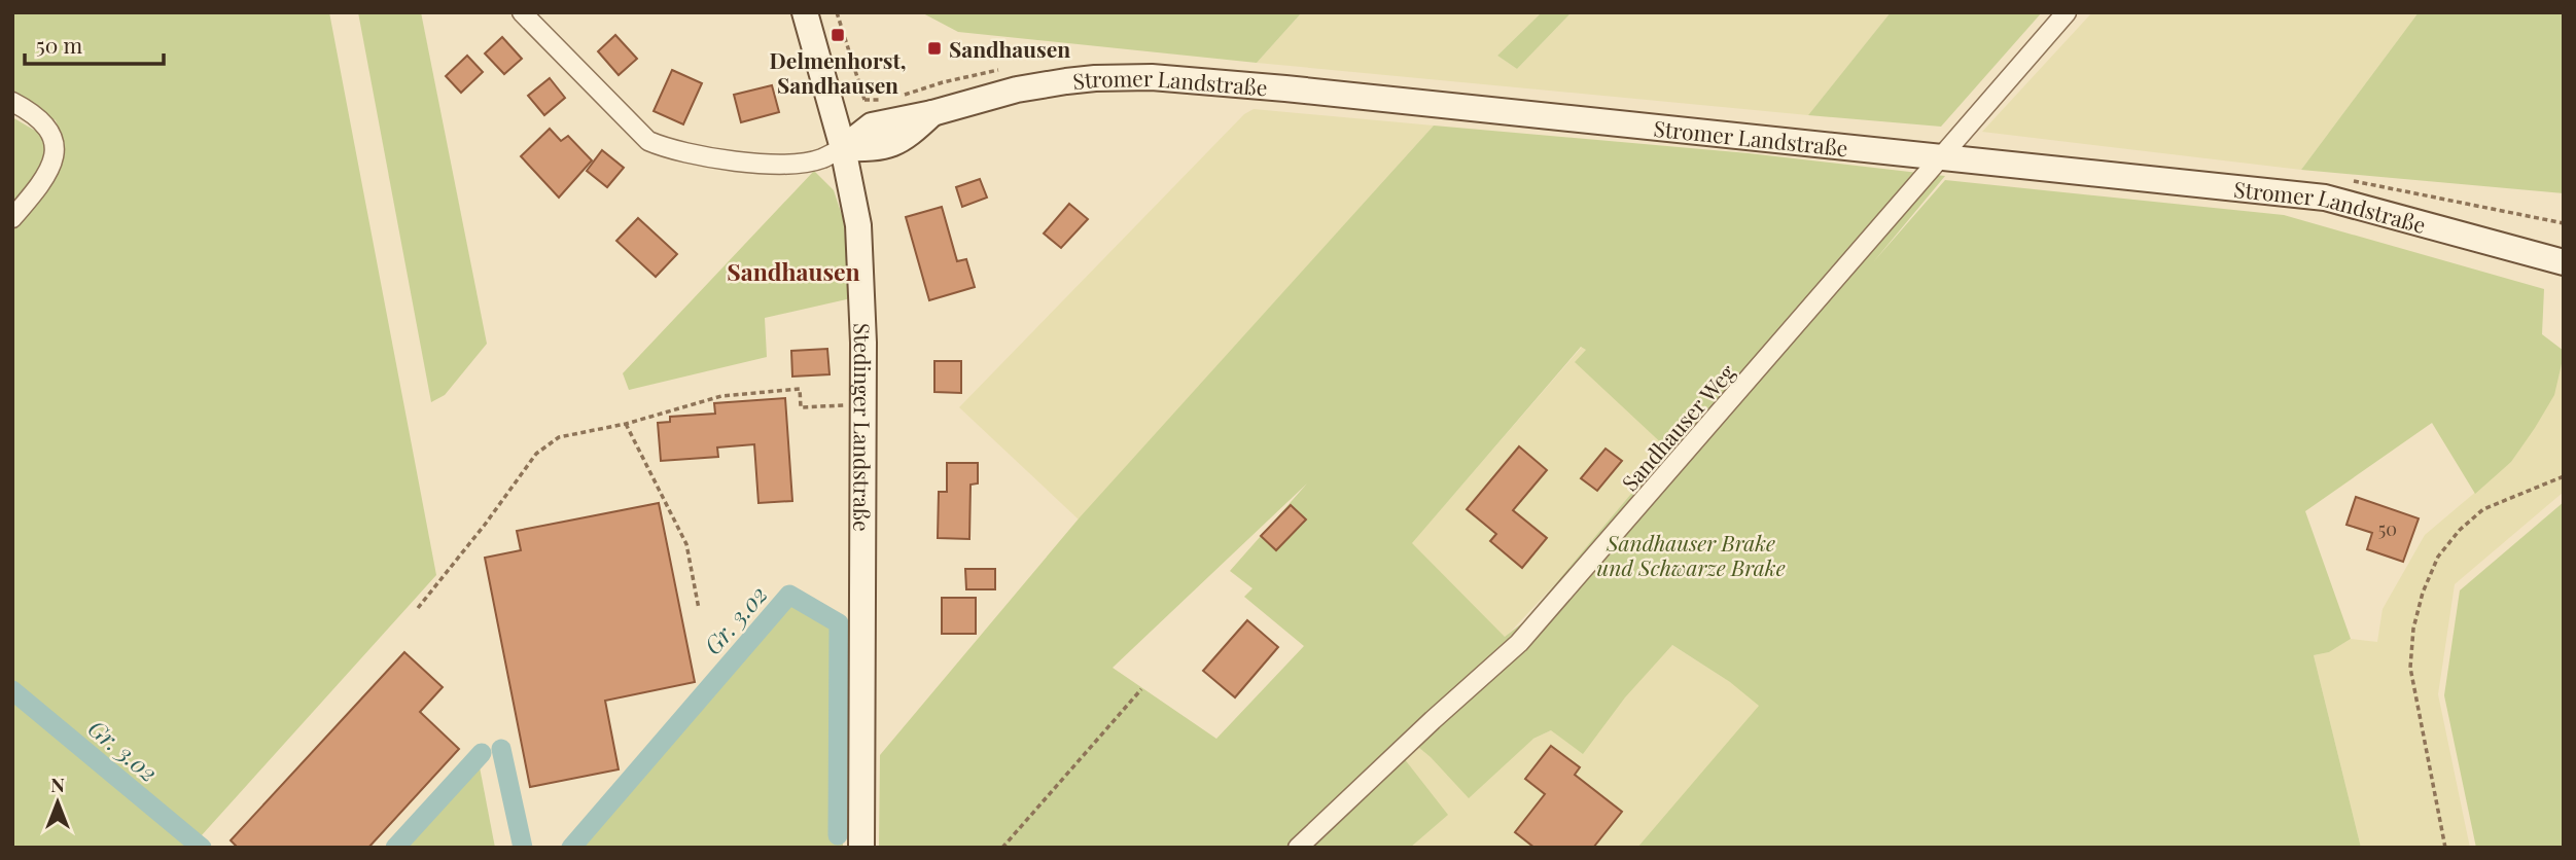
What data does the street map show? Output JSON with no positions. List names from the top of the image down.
{
  "streets": {
    "main road": ["Stromer Landstraße", "Stedinger Landstraße"],
    "street": ["Sandhauser Weg"]
  },
  "crossings": [
    ["Stromer Landstraße", "Stedinger Landstraße"],
    ["Stromer Landstraße", "Sandhauser Weg"]
  ],
  "districts": ["Sandhausen"],
  "water": ["Gr. 3.02"],
  "parks": ["Sandhauser Brake und Schwarze Brake"],
  "places": {
    "transit": ["Delmenhorst, Sandhausen", "Sandhausen"]
  },
  "house_numbers": ["50"],
  "scale_bar": "50 m",
  "north": "top"
}
